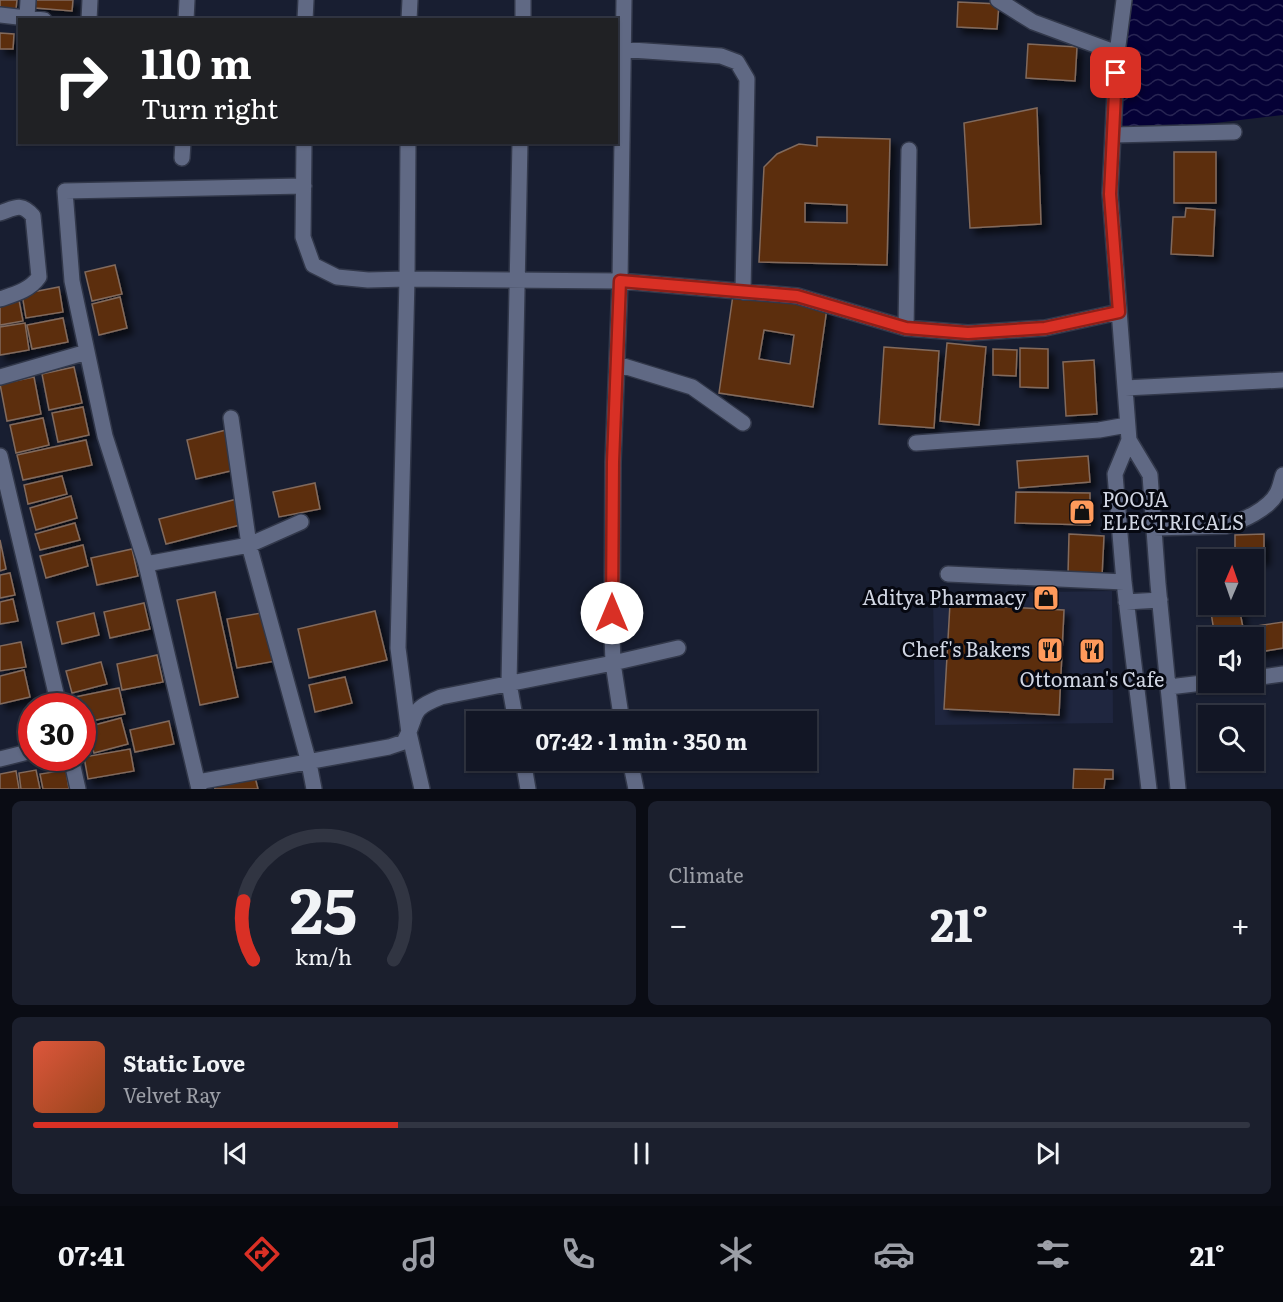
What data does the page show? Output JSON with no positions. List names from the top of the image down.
{
  "places": {
    "shop": ["POOJA ELECTRICALS", "Aditya Pharmacy"],
    "restaurant": ["Chef's Bakers", "Ottoman's Cafe"]
  },
  "north": "top",
  "page": {
    "turn": ["110 m", "Turn right"],
    "limit": "30",
    "trip": "07:42 · 1 min · 350 m",
    "tile": "Climate",
    "heat": ["−", "21°", "+"],
    "song": ["Static Love", "Velvet Ray"],
    "tabs": ["07:41", "21°"],
    "gauge": ["25", "km/h"]
  }
}
